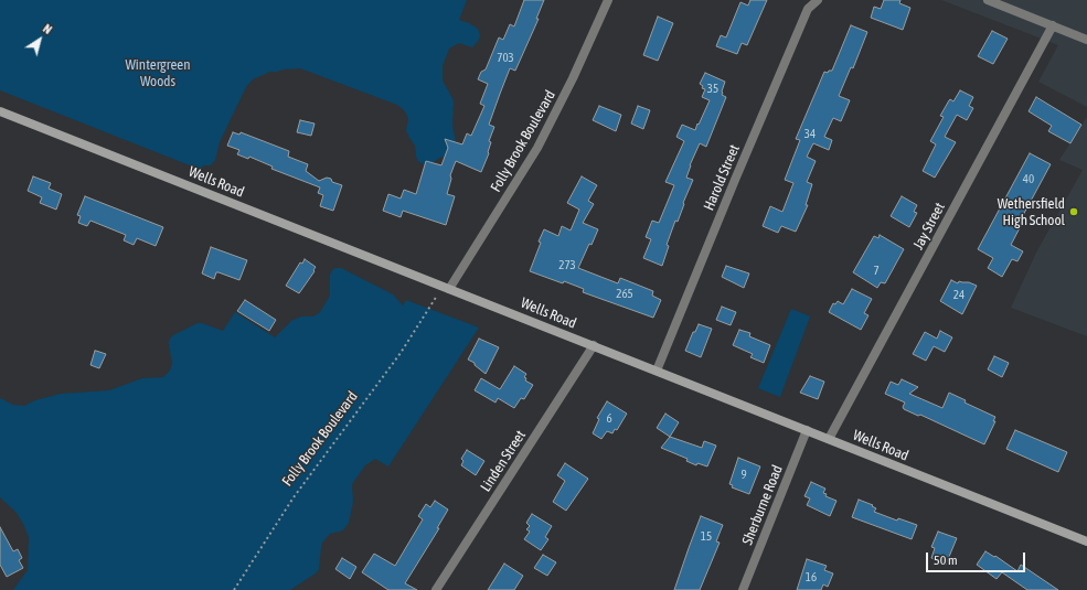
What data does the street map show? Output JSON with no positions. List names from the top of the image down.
{
  "streets": {
    "main road": ["Wells Road"],
    "street": [
      "Folly Brook Boulevard",
      "Harold Street",
      "Jay Street",
      "Linden Street",
      "Sherburne Road"
    ]
  },
  "crossings": [
    ["Folly Brook Boulevard", "Wells Road"],
    ["Harold Street", "Wells Road"],
    ["Wells Road", "Jay Street"],
    ["Wells Road", "Linden Street"],
    ["Wells Road", "Sherburne Road"]
  ],
  "parks": ["Wintergreen Woods"],
  "places": ["Wethersfield High School"],
  "house_numbers": [
    "703",
    "35",
    "34",
    "40",
    "273",
    "7",
    "265",
    "24",
    "6",
    "9",
    "15",
    "16"
  ],
  "scale_bar": "50 m",
  "north": "top right"
}
